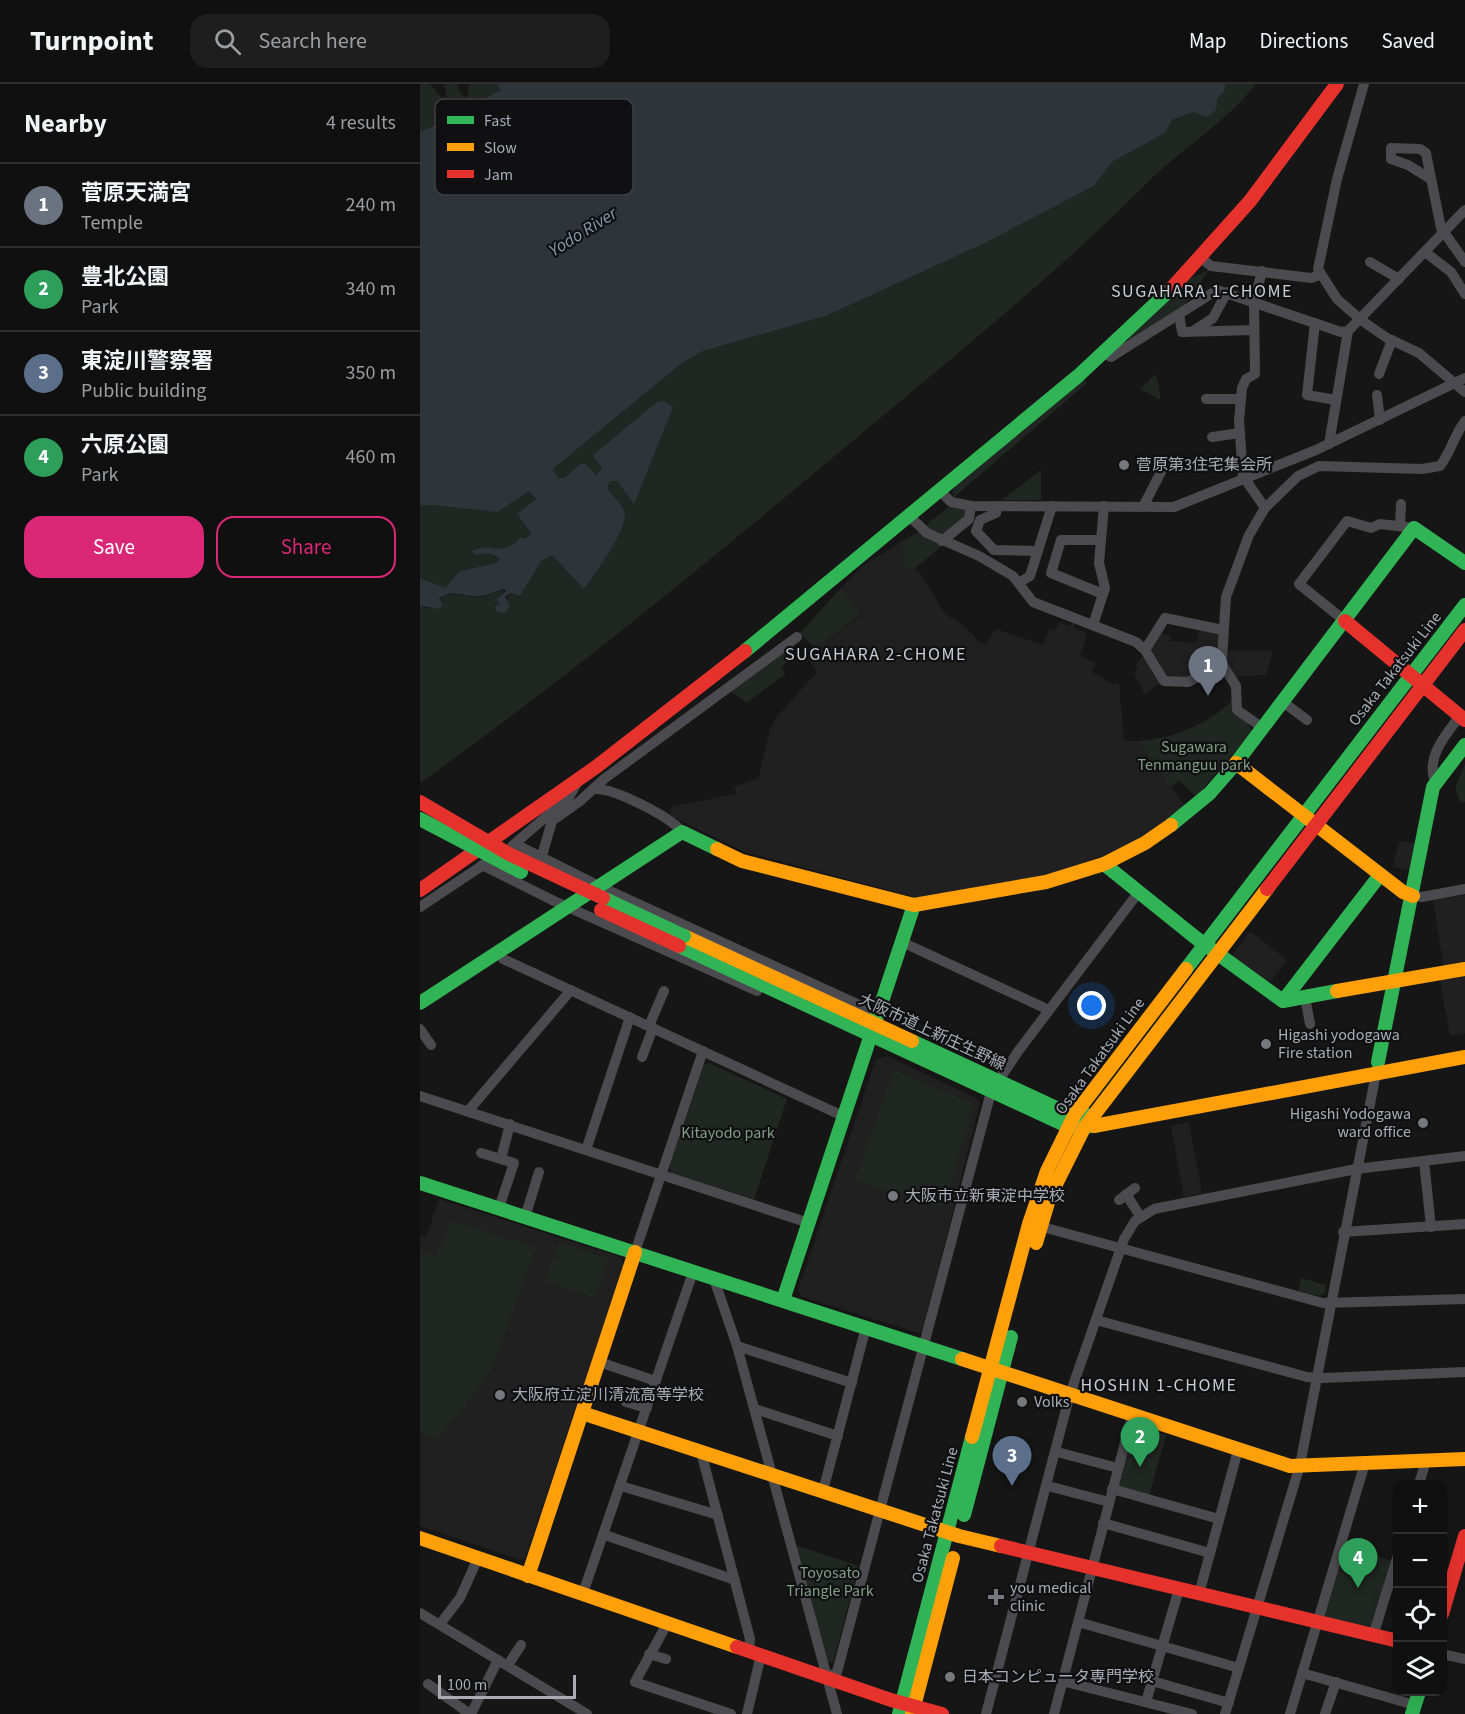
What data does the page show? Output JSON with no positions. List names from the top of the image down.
{
  "streets": {
    "street": ["Osaka Takatsuki Line", "大阪市道上新庄生野線"]
  },
  "crossings": [
    ["Osaka Takatsuki Line", "大阪市道上新庄生野線"]
  ],
  "districts": ["SUGAHARA 1-CHOME", "SUGAHARA 2-CHOME", "HOSHIN 1-CHOME"],
  "water": ["Yodo River"],
  "parks": ["Sugawara Tenmanguu park", "Kitayodo park", "Toyosato Triangle Park"],
  "places": {
    "other": [
      "菅原第3住宅集会所",
      "Higashi yodogawa Fire station",
      "Higashi Yodogawa ward office",
      "大阪市立新東淀中学校",
      "大阪府立淀川清流高等学校",
      "Volks",
      "日本コンピュータ専門学校"
    ],
    "health": ["you medical clinic"]
  },
  "legend": ["Fast", "Slow", "Jam"],
  "scale_bar": "100 m",
  "page": {
    "header": "Turnpoint",
    "search": "Search here",
    "nav": ["Map", "Directions", "Saved"],
    "heading": ["Nearby", "4 results"],
    "list": [
      {
        "mark": "1",
        "name": "菅原天満宮",
        "note": "Temple",
        "value": "240 m"
      },
      {
        "mark": "2",
        "name": "豊北公園",
        "note": "Park",
        "value": "340 m"
      },
      {
        "mark": "3",
        "name": "東淀川警察署",
        "note": "Public building",
        "value": "350 m"
      },
      {
        "mark": "4",
        "name": "六原公園",
        "note": "Park",
        "value": "460 m"
      }
    ],
    "buttons": ["Save", "Share"],
    "pins": [
      "1",
      "2",
      "3",
      "4"
    ],
    "map_buttons": ["+", "−"],
    "scale": "100 m"
  }
}
